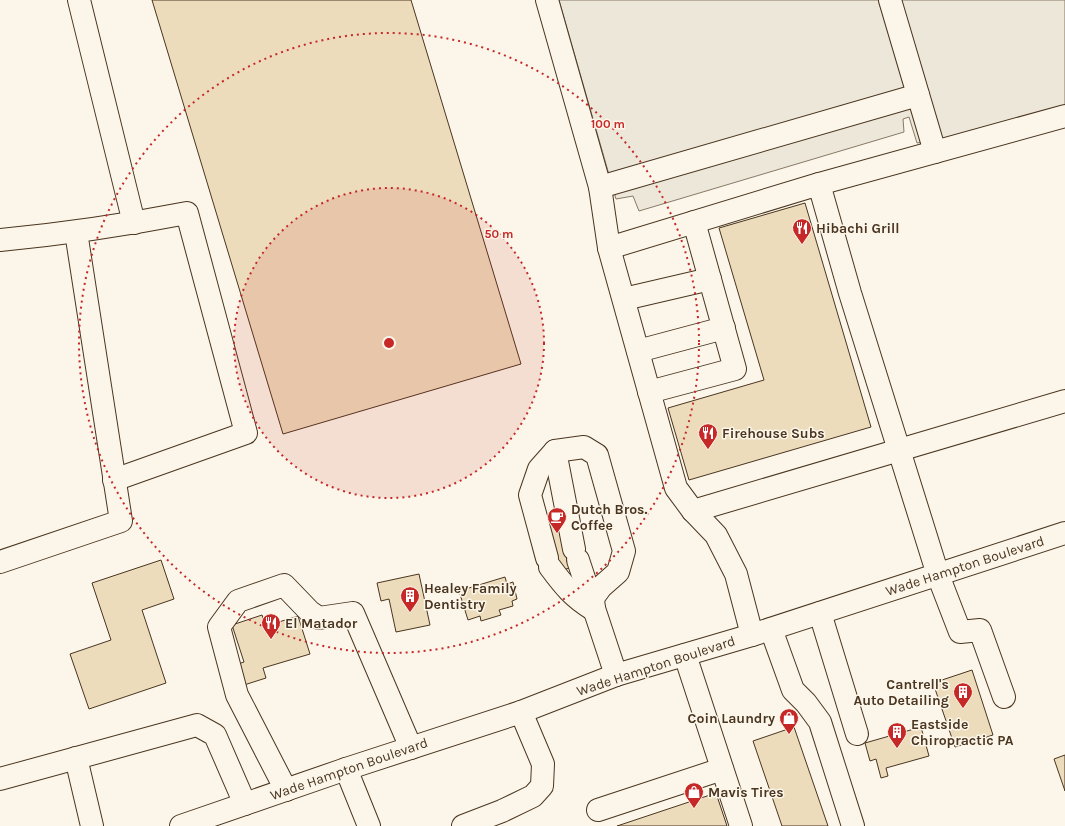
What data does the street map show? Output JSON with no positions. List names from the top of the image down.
{
  "streets": {
    "main road": ["Wade Hampton Boulevard"]
  },
  "places": {
    "restaurant": ["Hibachi Grill", "Firehouse Subs", "El Matador"],
    "cafe": ["Dutch Bros. Coffee"],
    "building": ["Healey Family Dentistry", "Cantrell's Auto Detailing", "Eastside Chiropractic PA"],
    "shop": ["Coin Laundry", "Mavis Tires"]
  },
  "rings": ["100 m", "50 m"]
}
